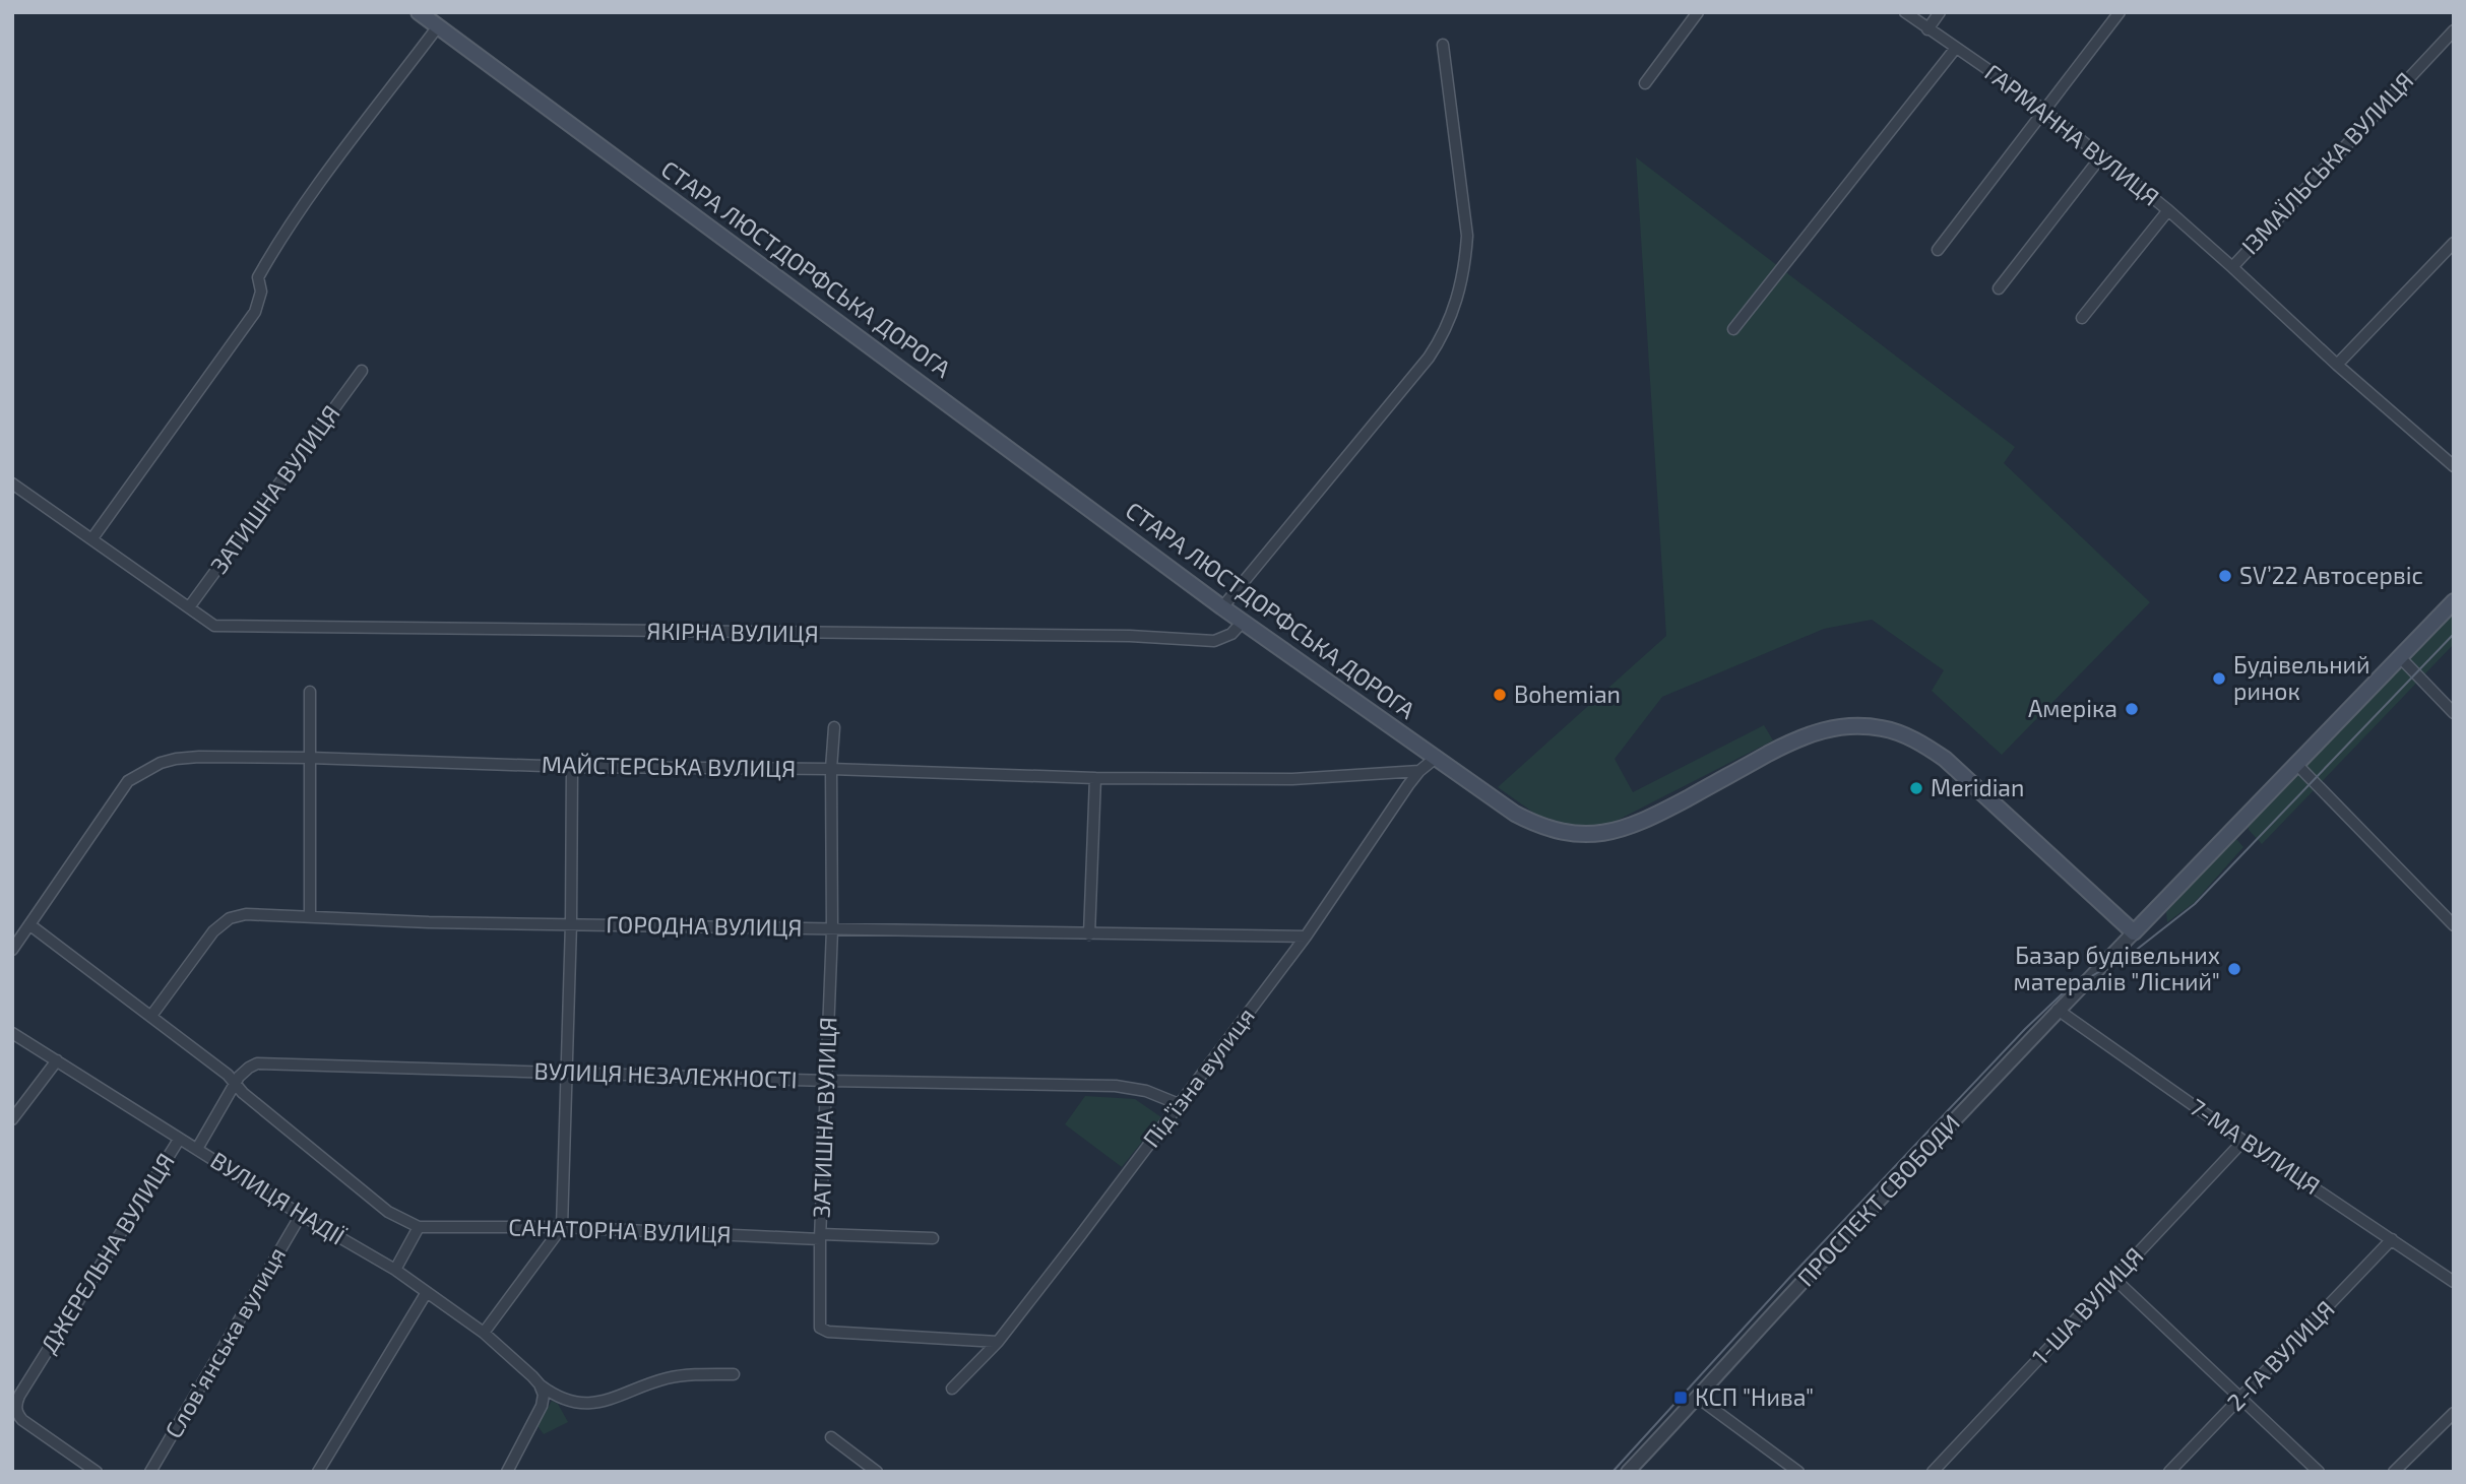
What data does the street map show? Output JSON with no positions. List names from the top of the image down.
{
  "streets": {
    "main road": ["СТАРА ЛЮСТДОРФСЬКА ДОРОГА"],
    "street": [
      "ГАРМАННА ВУЛИЦЯ",
      "ІЗМАЇЛЬСЬКА ВУЛИЦЯ",
      "ЗАТИШНА ВУЛИЦЯ",
      "ЯКІРНА ВУЛИЦЯ",
      "МАЙСТЕРСЬКА ВУЛИЦЯ",
      "ГОРОДНА ВУЛИЦЯ",
      "ВУЛИЦЯ НЕЗАЛЕЖНОСТІ",
      "Підʼїзна вулиця",
      "7-МА ВУЛИЦЯ",
      "ВУЛИЦЯ НАДІЇ",
      "ПРОСПЕКТ СВОБОДИ",
      "САНАТОРНА ВУЛИЦЯ",
      "ДЖЕРЕЛЬНА ВУЛИЦЯ",
      "1-ША ВУЛИЦЯ",
      "Словʼянська вулиця",
      "2-ГА ВУЛИЦЯ"
    ]
  },
  "crossings": [
    ["ГАРМАННА ВУЛИЦЯ", "ІЗМАЇЛЬСЬКА ВУЛИЦЯ"],
    ["СТАРА ЛЮСТДОРФСЬКА ДОРОГА", "ЯКІРНА ВУЛИЦЯ"],
    ["СТАРА ЛЮСТДОРФСЬКА ДОРОГА", "Підʼїзна вулиця"],
    ["СТАРА ЛЮСТДОРФСЬКА ДОРОГА", "ПРОСПЕКТ СВОБОДИ"],
    ["ЗАТИШНА ВУЛИЦЯ", "ЯКІРНА ВУЛИЦЯ"],
    ["ЗАТИШНА ВУЛИЦЯ", "МАЙСТЕРСЬКА ВУЛИЦЯ"],
    ["ЗАТИШНА ВУЛИЦЯ", "ГОРОДНА ВУЛИЦЯ"],
    ["ЗАТИШНА ВУЛИЦЯ", "ВУЛИЦЯ НЕЗАЛЕЖНОСТІ"],
    ["ЗАТИШНА ВУЛИЦЯ", "Підʼїзна вулиця"],
    ["ЗАТИШНА ВУЛИЦЯ", "САНАТОРНА ВУЛИЦЯ"],
    ["МАЙСТЕРСЬКА ВУЛИЦЯ", "Підʼїзна вулиця"],
    ["ГОРОДНА ВУЛИЦЯ", "Підʼїзна вулиця"],
    ["ВУЛИЦЯ НЕЗАЛЕЖНОСТІ", "Підʼїзна вулиця"],
    ["ВУЛИЦЯ НЕЗАЛЕЖНОСТІ", "ВУЛИЦЯ НАДІЇ"],
    ["7-МА ВУЛИЦЯ", "ПРОСПЕКТ СВОБОДИ"],
    ["7-МА ВУЛИЦЯ", "1-ША ВУЛИЦЯ"],
    ["7-МА ВУЛИЦЯ", "2-ГА ВУЛИЦЯ"],
    ["ВУЛИЦЯ НАДІЇ", "ДЖЕРЕЛЬНА ВУЛИЦЯ"],
    ["ВУЛИЦЯ НАДІЇ", "Словʼянська вулиця"]
  ],
  "places": {
    "other": [
      "SV’22 Автосервіс",
      "Будівельний ринок",
      "Bohemian",
      "Амеріка",
      "Meridian",
      "Базар будівельних матералів \"Лісний\""
    ],
    "transit": ["КСП \"Нива\""]
  }
}
